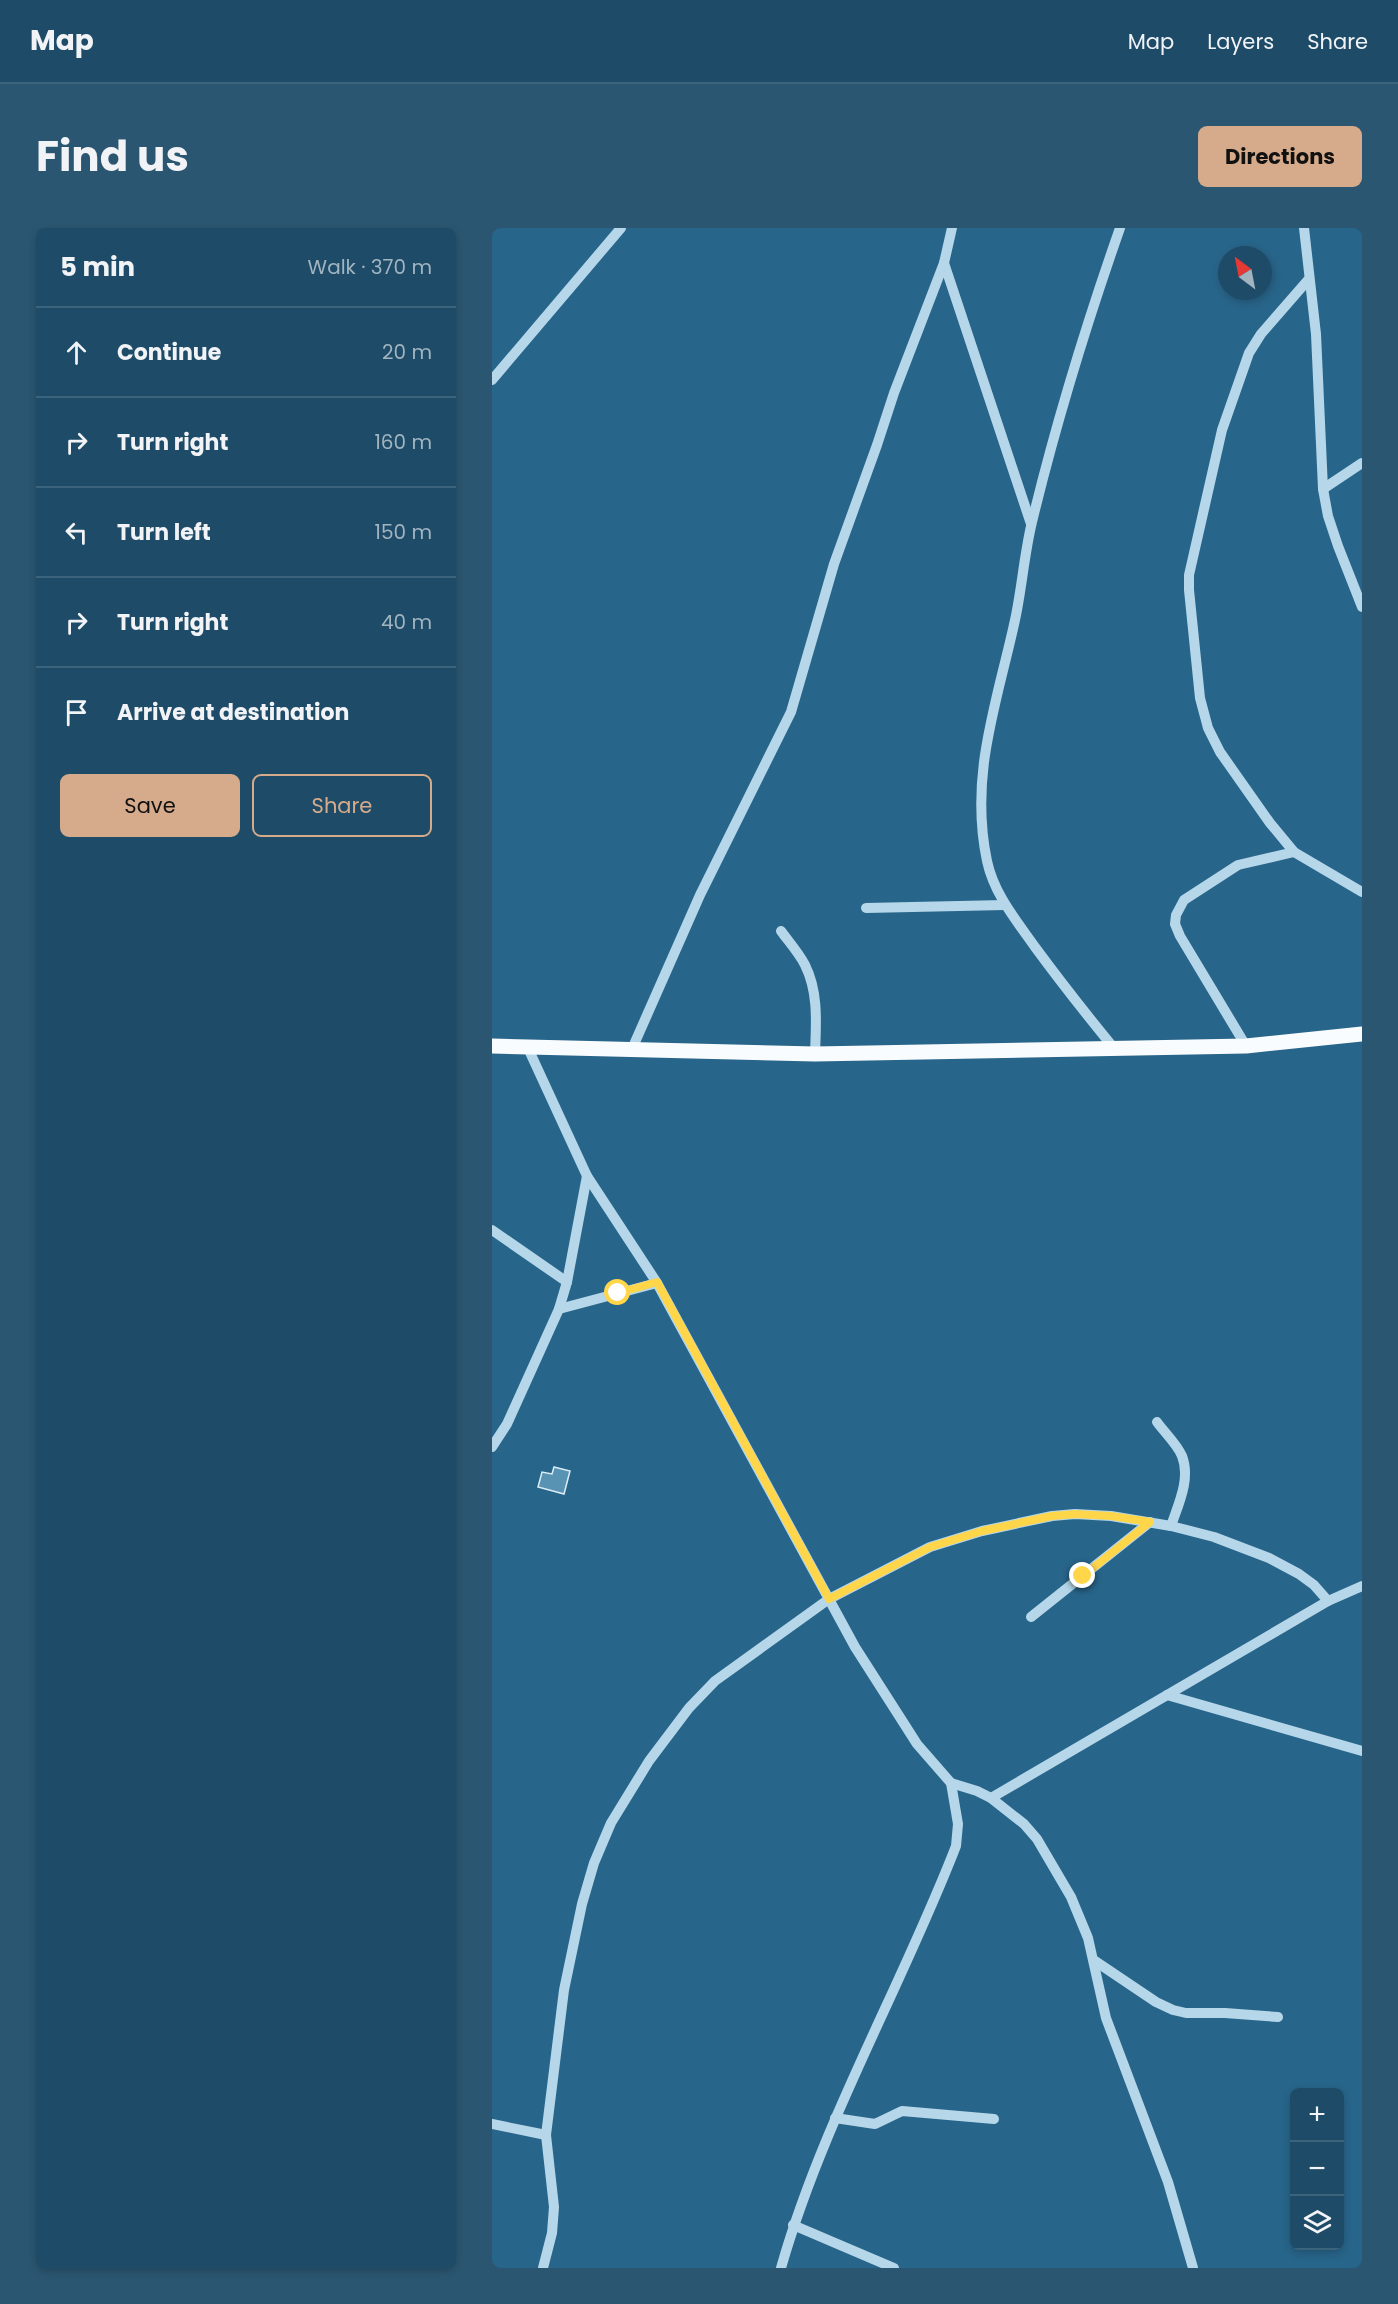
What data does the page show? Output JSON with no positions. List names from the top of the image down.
{
  "north": "top left",
  "page": {
    "header": "Map",
    "nav": ["Map", "Layers", "Share"],
    "title": "Find us",
    "buttons": [
      "Directions",
      ["Save", "Share"]
    ],
    "heading": ["5 min", "Walk · 370 m"],
    "list": [
      ["Continue", "20 m"],
      ["Turn right", "160 m"],
      ["Turn left", "150 m"],
      ["Turn right", "40 m"],
      "Arrive at destination"
    ],
    "map_buttons": ["+", "−"]
  }
}
